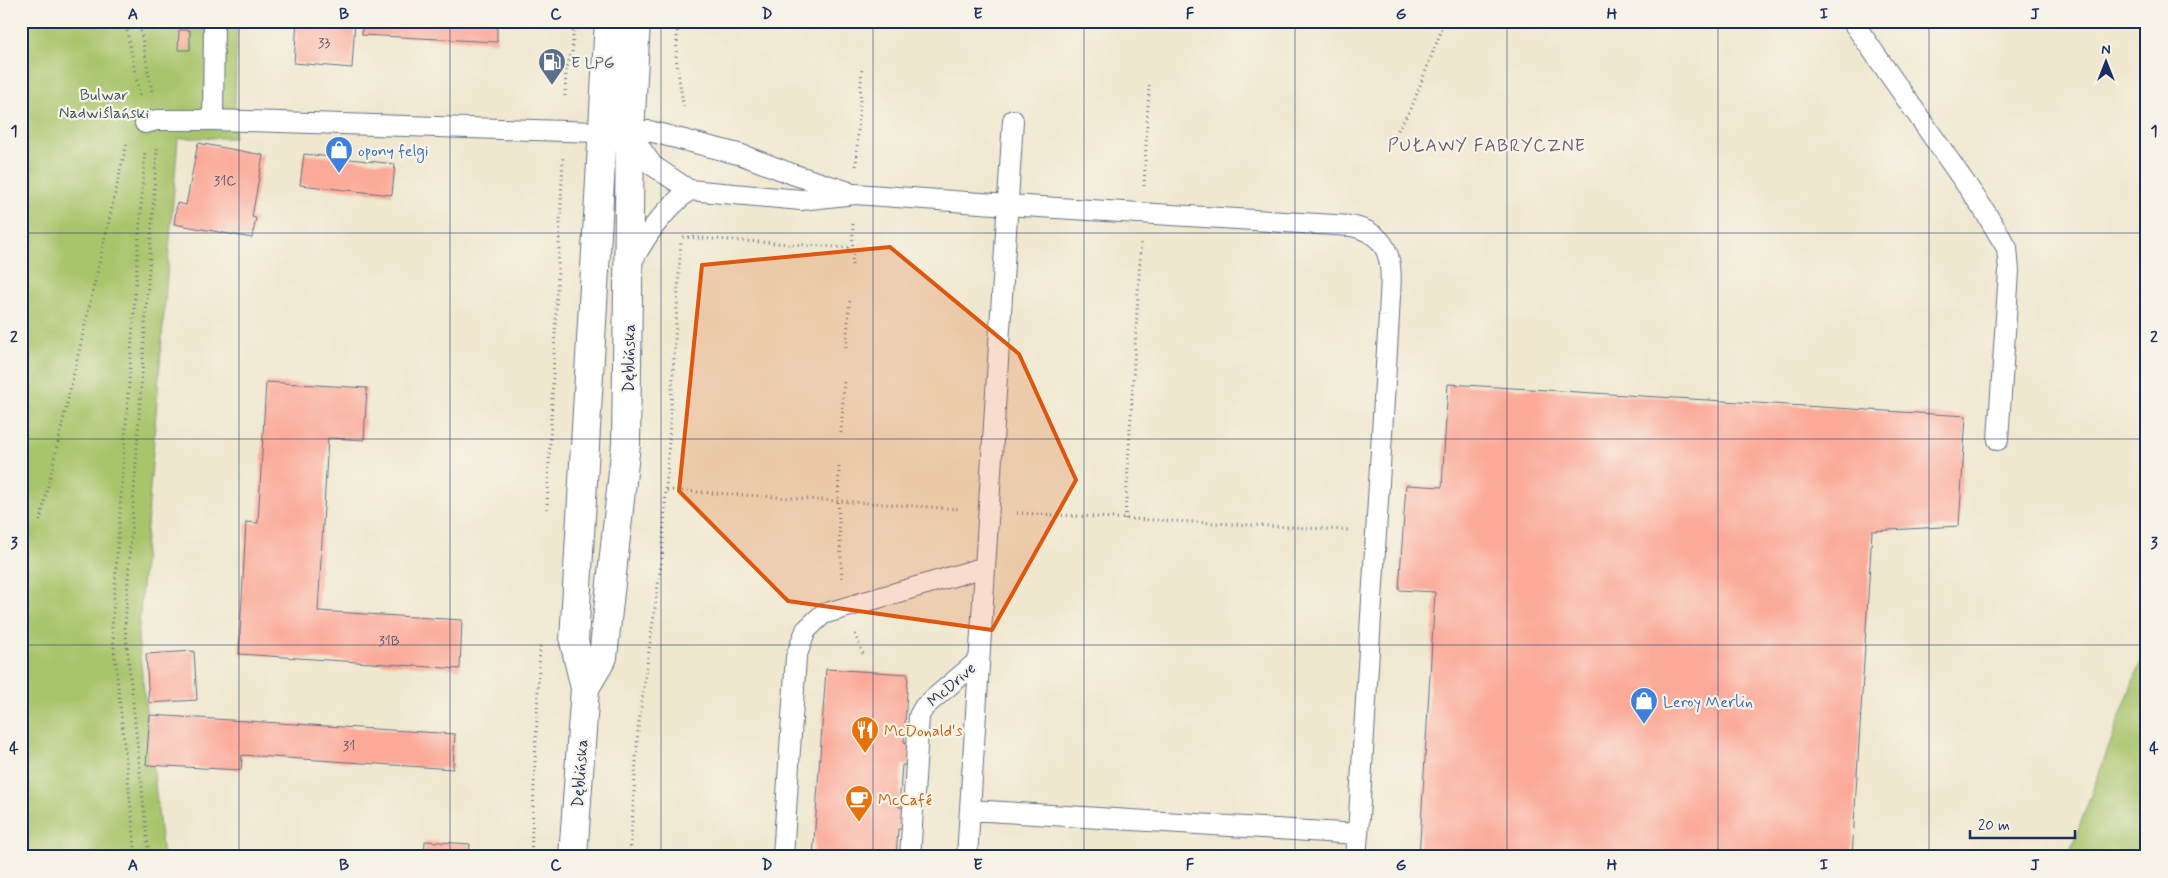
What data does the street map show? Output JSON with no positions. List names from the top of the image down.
{
  "streets": {
    "main road": ["Dęblińska"],
    "lane": ["McDrive"]
  },
  "districts": ["PUŁAWY FABRYCZNE"],
  "parks": ["Bulwar Nadwiślański"],
  "places": {
    "fuel station": ["E LPG"],
    "shop": ["opony felgi", "Leroy Merlin"],
    "restaurant": ["McDonald's"],
    "cafe": ["McCafé"]
  },
  "house_numbers": [
    "33",
    "31C",
    "31B",
    "31"
  ],
  "scale_bar": "20 m",
  "north": "top",
  "grid": {
    "columns": [
      "A",
      "B",
      "C",
      "D",
      "E",
      "F",
      "G",
      "H",
      "I",
      "J"
    ],
    "rows": [
      "1",
      "2",
      "3",
      "4"
    ]
  }
}
